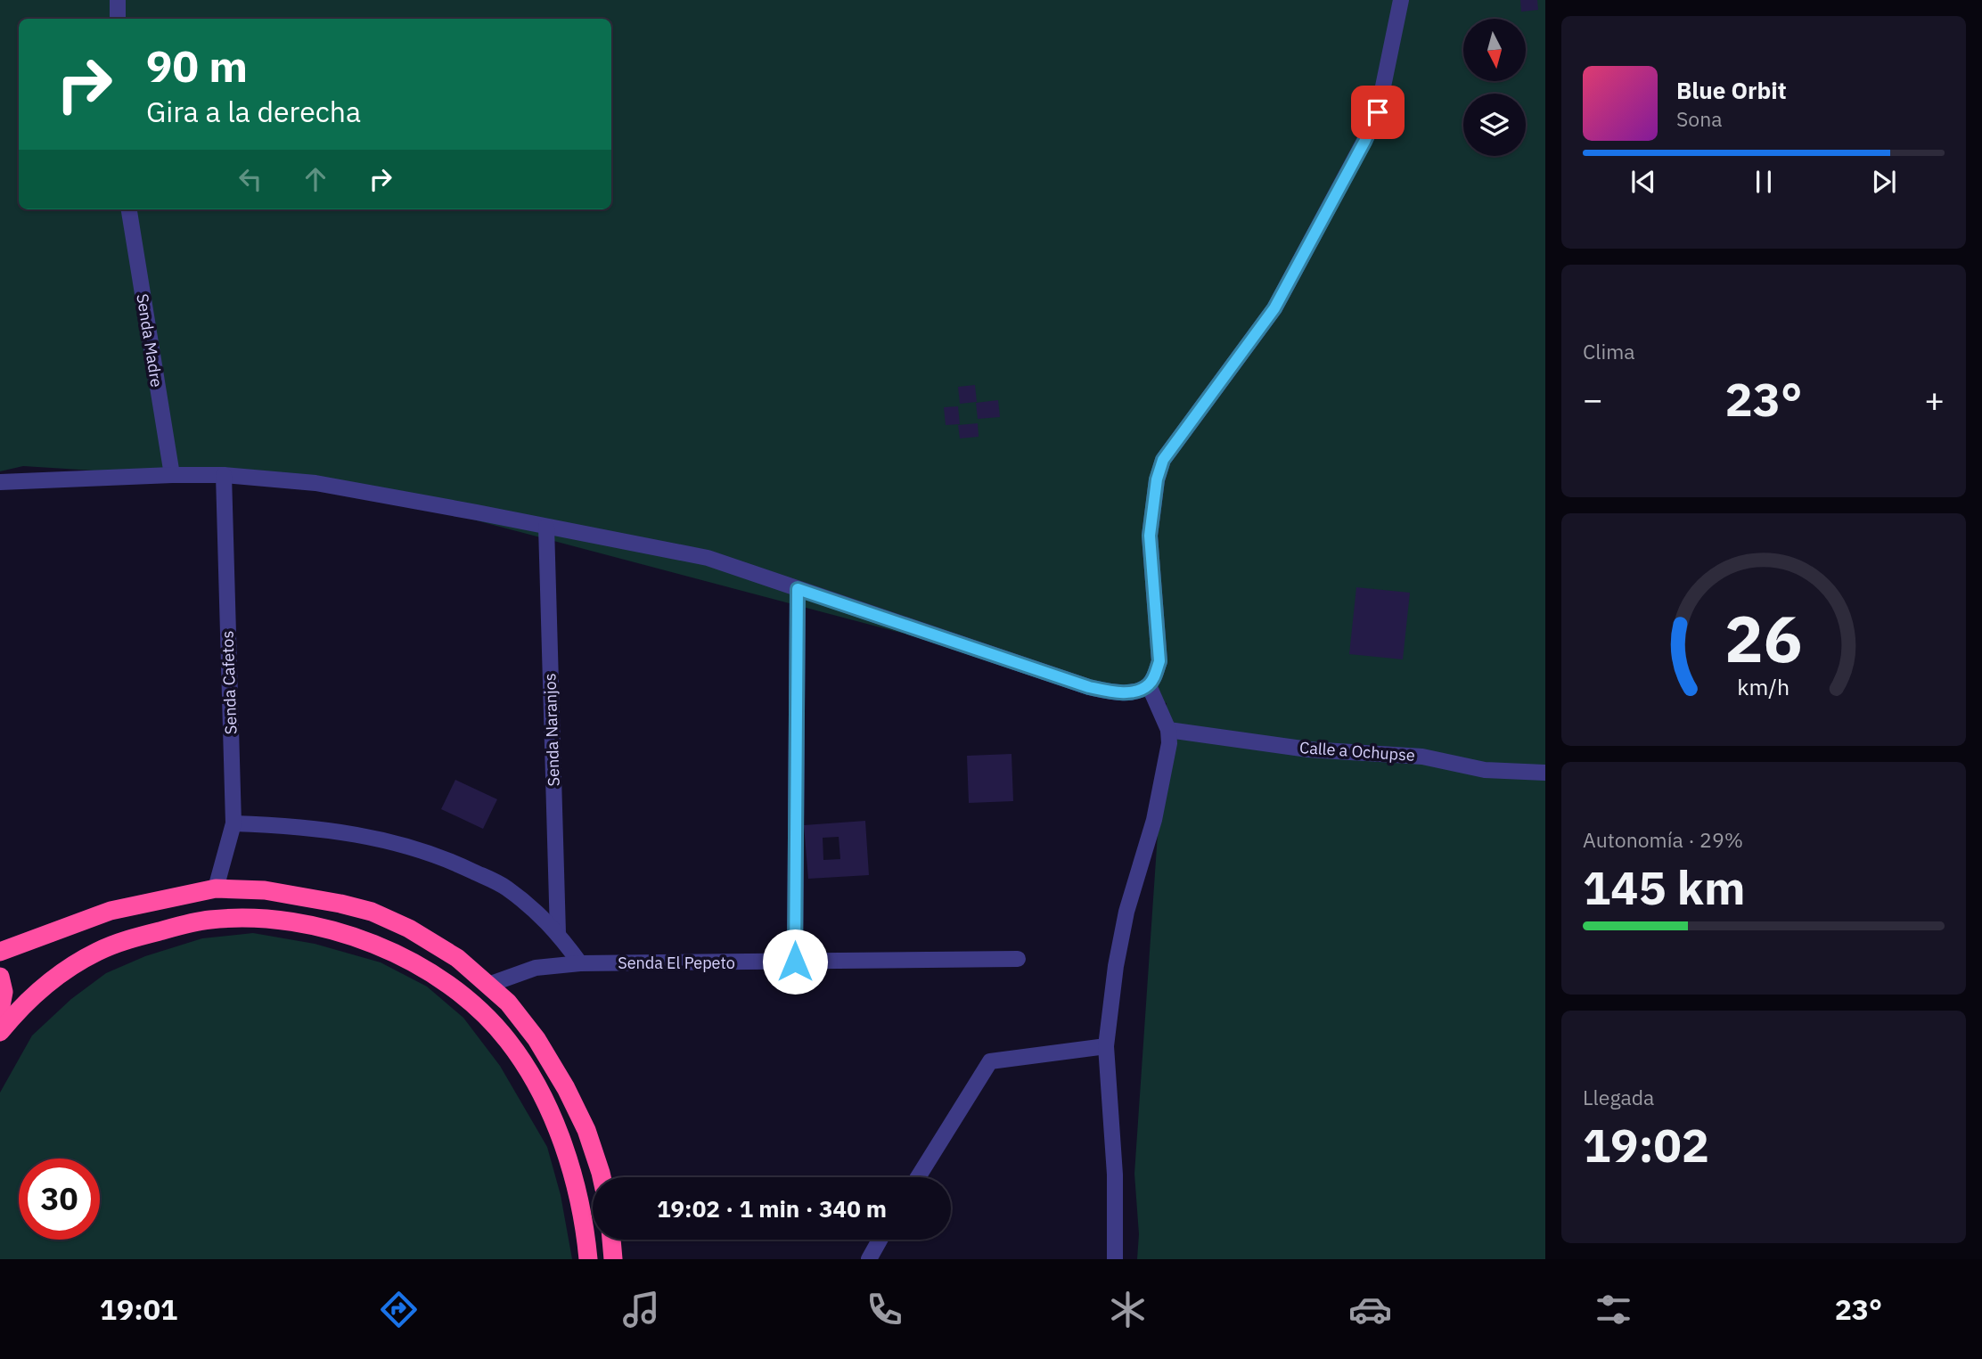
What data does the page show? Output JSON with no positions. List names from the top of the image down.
{
  "streets": {
    "street": [
      "Senda Madre",
      "Senda Cafetos",
      "Senda Naranjos",
      "Calle a Ochupse",
      "Senda El Pepeto"
    ]
  },
  "north": "bottom",
  "page": {
    "turn": ["90 m", "Gira a la derecha"],
    "song": ["Blue Orbit", "Sona"],
    "tile": [
      "Clima",
      ["Autonomía · 29%", "145 km"],
      ["Llegada", "19:02"]
    ],
    "heat": ["−", "23°", "+"],
    "limit": "30",
    "trip": "19:02 · 1 min · 340 m",
    "tabs": ["19:01", "23°"],
    "gauge": ["26", "km/h"]
  }
}
